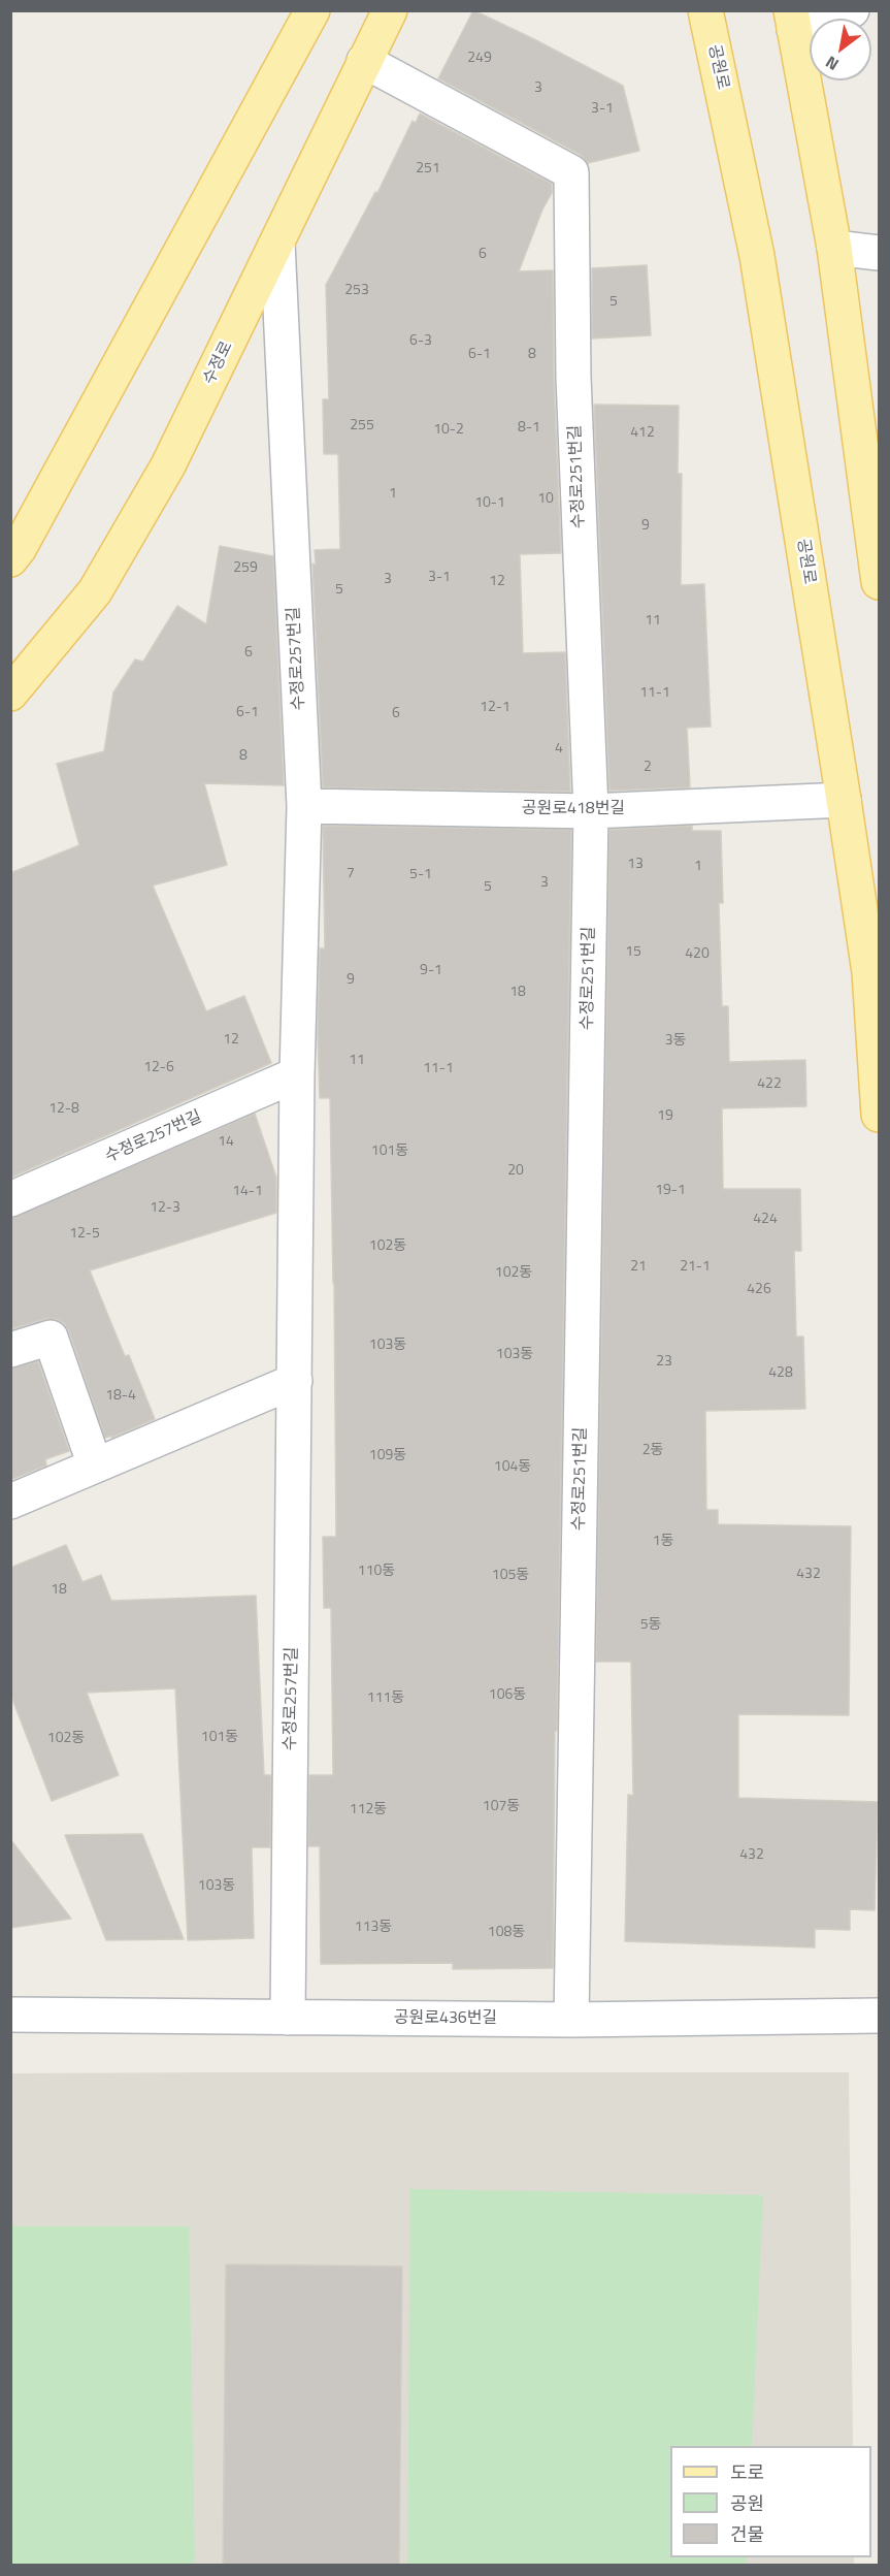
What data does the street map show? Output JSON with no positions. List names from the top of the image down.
{
  "streets": {
    "main road": ["공원로", "수정로"],
    "street": [
      "수정로251번길",
      "수정로257번길",
      "공원로418번길",
      "공원로436번길"
    ]
  },
  "crossings": [
    ["공원로", "공원로418번길"],
    ["수정로", "수정로251번길"],
    ["수정로", "수정로257번길"],
    ["수정로251번길", "공원로418번길"],
    ["수정로251번길", "공원로436번길"],
    ["수정로257번길", "공원로418번길"],
    ["수정로257번길", "공원로436번길"]
  ],
  "house_numbers": [
    "249",
    "3",
    "3-1",
    "251",
    "6",
    "253",
    "5",
    "6-3",
    "6-1",
    "8",
    "255",
    "8-1",
    "10-2",
    "412",
    "1",
    "10",
    "10-1",
    "9",
    "259",
    "3-1",
    "3",
    "12",
    "5",
    "11",
    "6",
    "11-1",
    "12-1",
    "6-1",
    "6",
    "4",
    "8",
    "2",
    "13",
    "1",
    "7",
    "5-1",
    "3",
    "5",
    "15",
    "420",
    "9-1",
    "9",
    "18",
    "12",
    "3동",
    "11",
    "12-6",
    "11-1",
    "422",
    "12-8",
    "19",
    "14",
    "101동",
    "20",
    "19-1",
    "14-1",
    "12-3",
    "424",
    "12-5",
    "102동",
    "21",
    "21-1",
    "102동",
    "426",
    "103동",
    "103동",
    "23",
    "428",
    "18-4",
    "2동",
    "109동",
    "104동",
    "1동",
    "110동",
    "432",
    "105동",
    "18",
    "5동",
    "106동",
    "111동",
    "101동",
    "102동",
    "107동",
    "112동",
    "432",
    "103동",
    "113동",
    "108동"
  ],
  "legend": ["도로", "공원", "건물"],
  "north": "bottom left"
}
